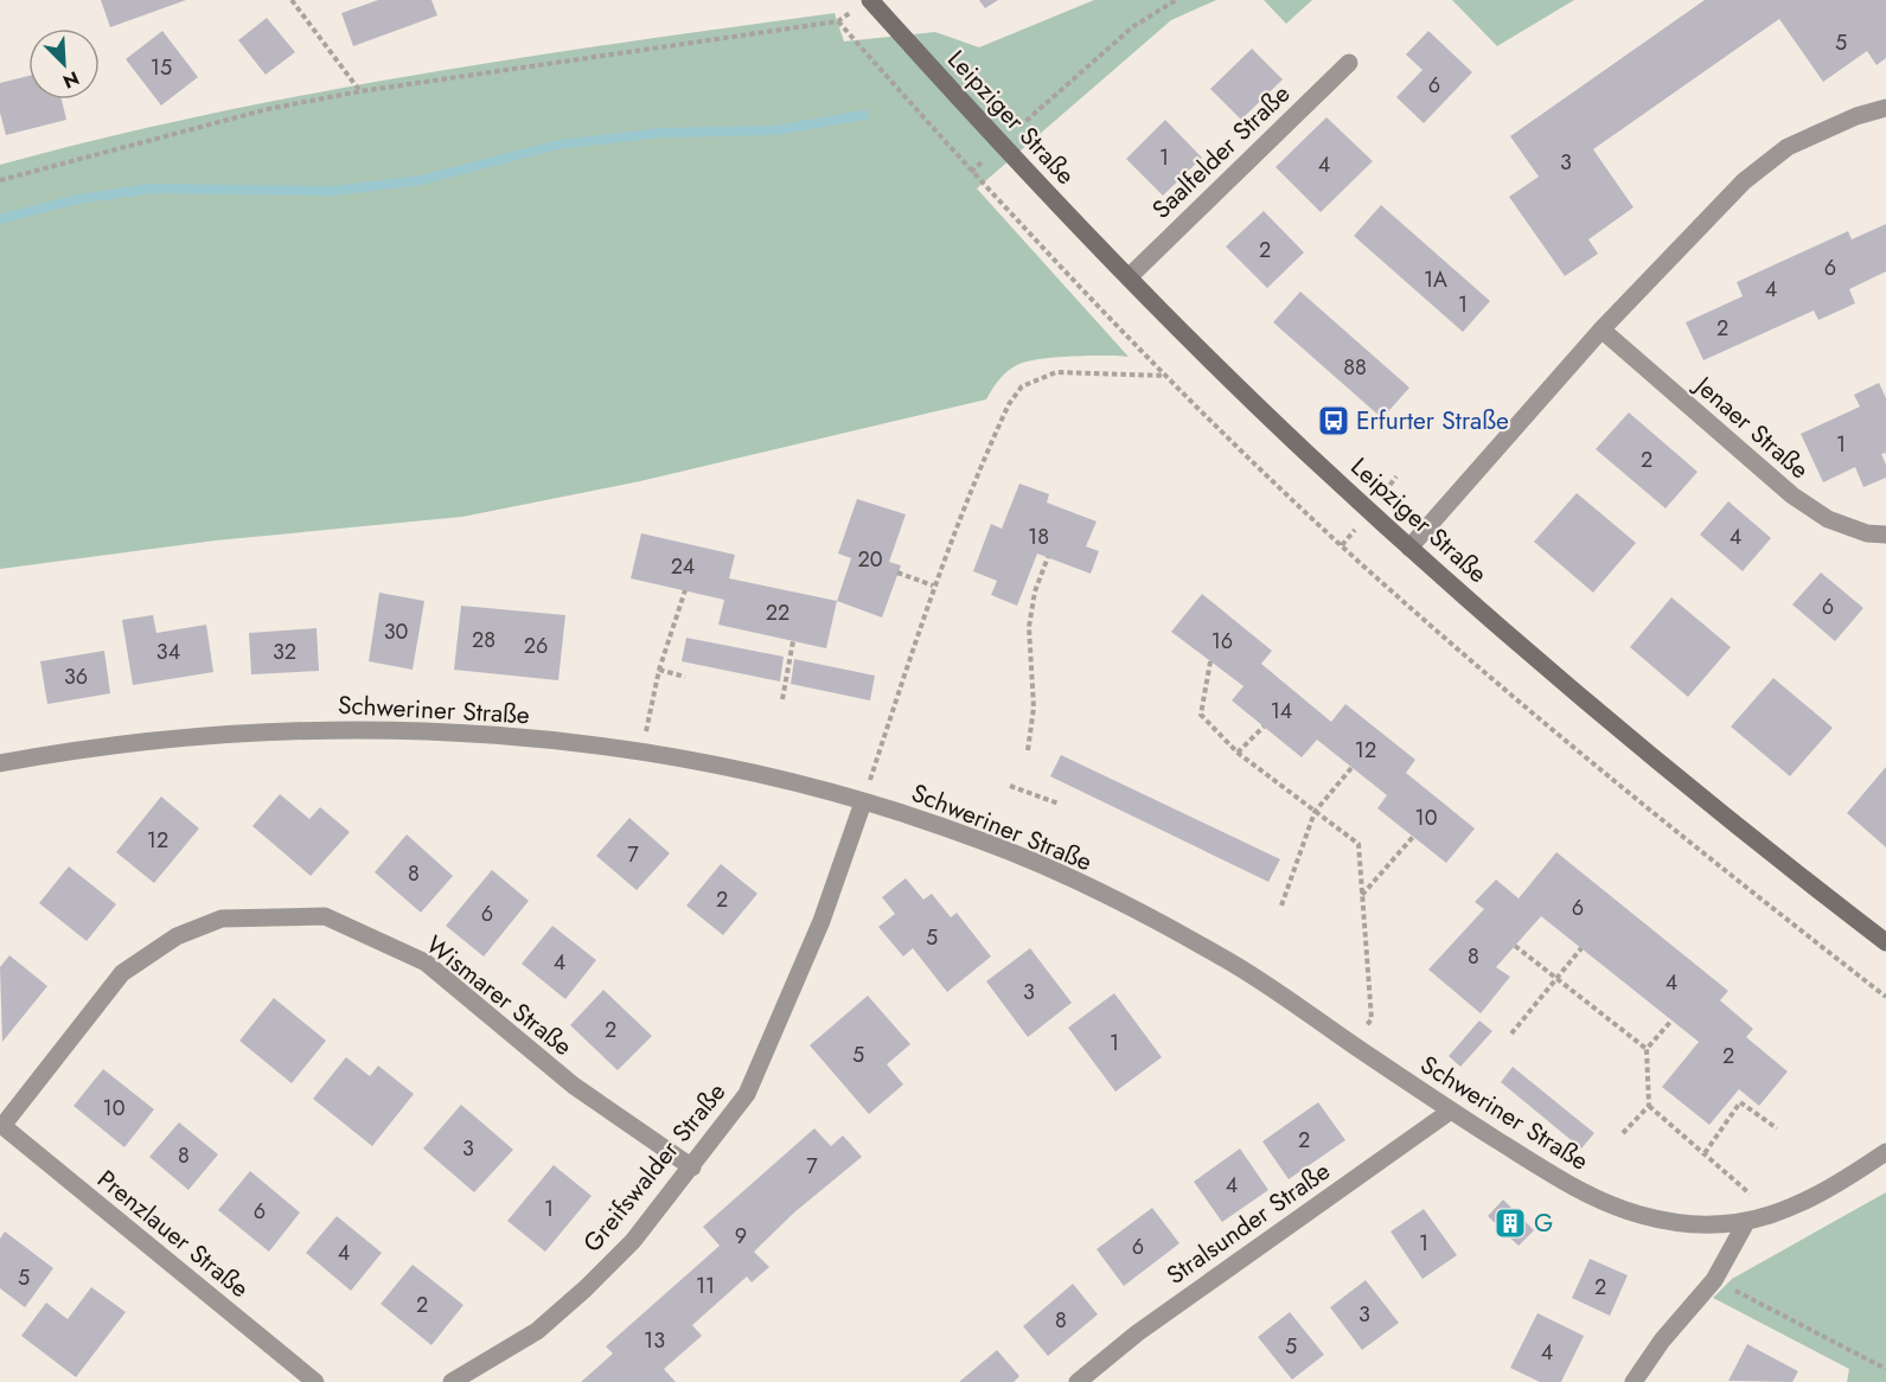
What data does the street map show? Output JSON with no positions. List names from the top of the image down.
{
  "streets": {
    "main road": ["Leipziger Straße"],
    "street": [
      "Saalfelder Straße",
      "Jenaer Straße",
      "Schweriner Straße",
      "Wismarer Straße",
      "Greifswalder Straße",
      "Stralsunder Straße",
      "Prenzlauer Straße"
    ]
  },
  "crossings": [
    ["Leipziger Straße", "Saalfelder Straße"],
    ["Schweriner Straße", "Greifswalder Straße"],
    ["Schweriner Straße", "Stralsunder Straße"],
    ["Wismarer Straße", "Greifswalder Straße"],
    ["Wismarer Straße", "Prenzlauer Straße"]
  ],
  "places": {
    "bus stop": ["Erfurter Straße"],
    "building": ["G"]
  },
  "house_numbers": [
    "5",
    "15",
    "6",
    "1",
    "3",
    "4",
    "2",
    "6",
    "1A",
    "4",
    "1",
    "2",
    "88",
    "1",
    "2",
    "18",
    "4",
    "20",
    "24",
    "6",
    "22",
    "30",
    "28",
    "16",
    "26",
    "34",
    "32",
    "36",
    "14",
    "12",
    "10",
    "12",
    "7",
    "8",
    "2",
    "6",
    "6",
    "5",
    "8",
    "4",
    "4",
    "3",
    "2",
    "1",
    "5",
    "2",
    "10",
    "2",
    "3",
    "8",
    "7",
    "4",
    "1",
    "6",
    "9",
    "1",
    "6",
    "4",
    "5",
    "11",
    "2",
    "2",
    "3",
    "8",
    "13",
    "5",
    "4"
  ],
  "north": "bottom right"
}
